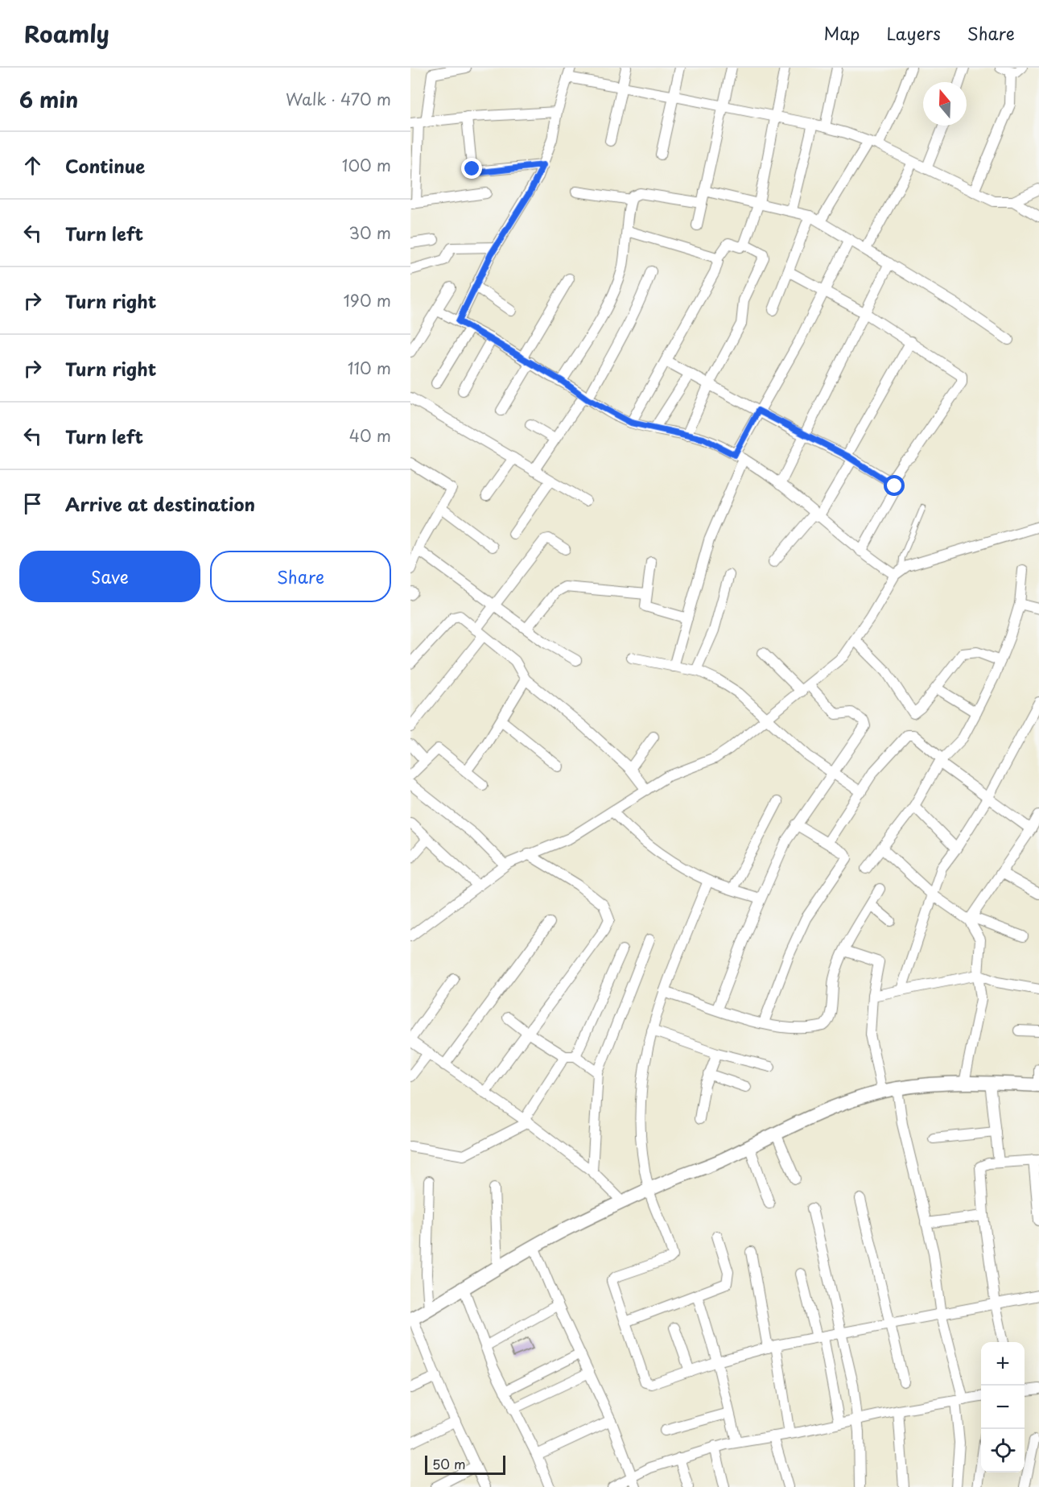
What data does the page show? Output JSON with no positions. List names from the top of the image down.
{
  "scale_bar": "50 m",
  "north": "top",
  "page": {
    "header": "Roamly",
    "nav": ["Map", "Layers", "Share"],
    "heading": ["6 min", "Walk · 470 m"],
    "list": [
      ["Continue", "100 m"],
      ["Turn left", "30 m"],
      ["Turn right", "190 m"],
      ["Turn right", "110 m"],
      ["Turn left", "40 m"],
      "Arrive at destination"
    ],
    "buttons": ["Save", "Share"],
    "map_buttons": ["+", "−"],
    "scale": "50 m"
  }
}
